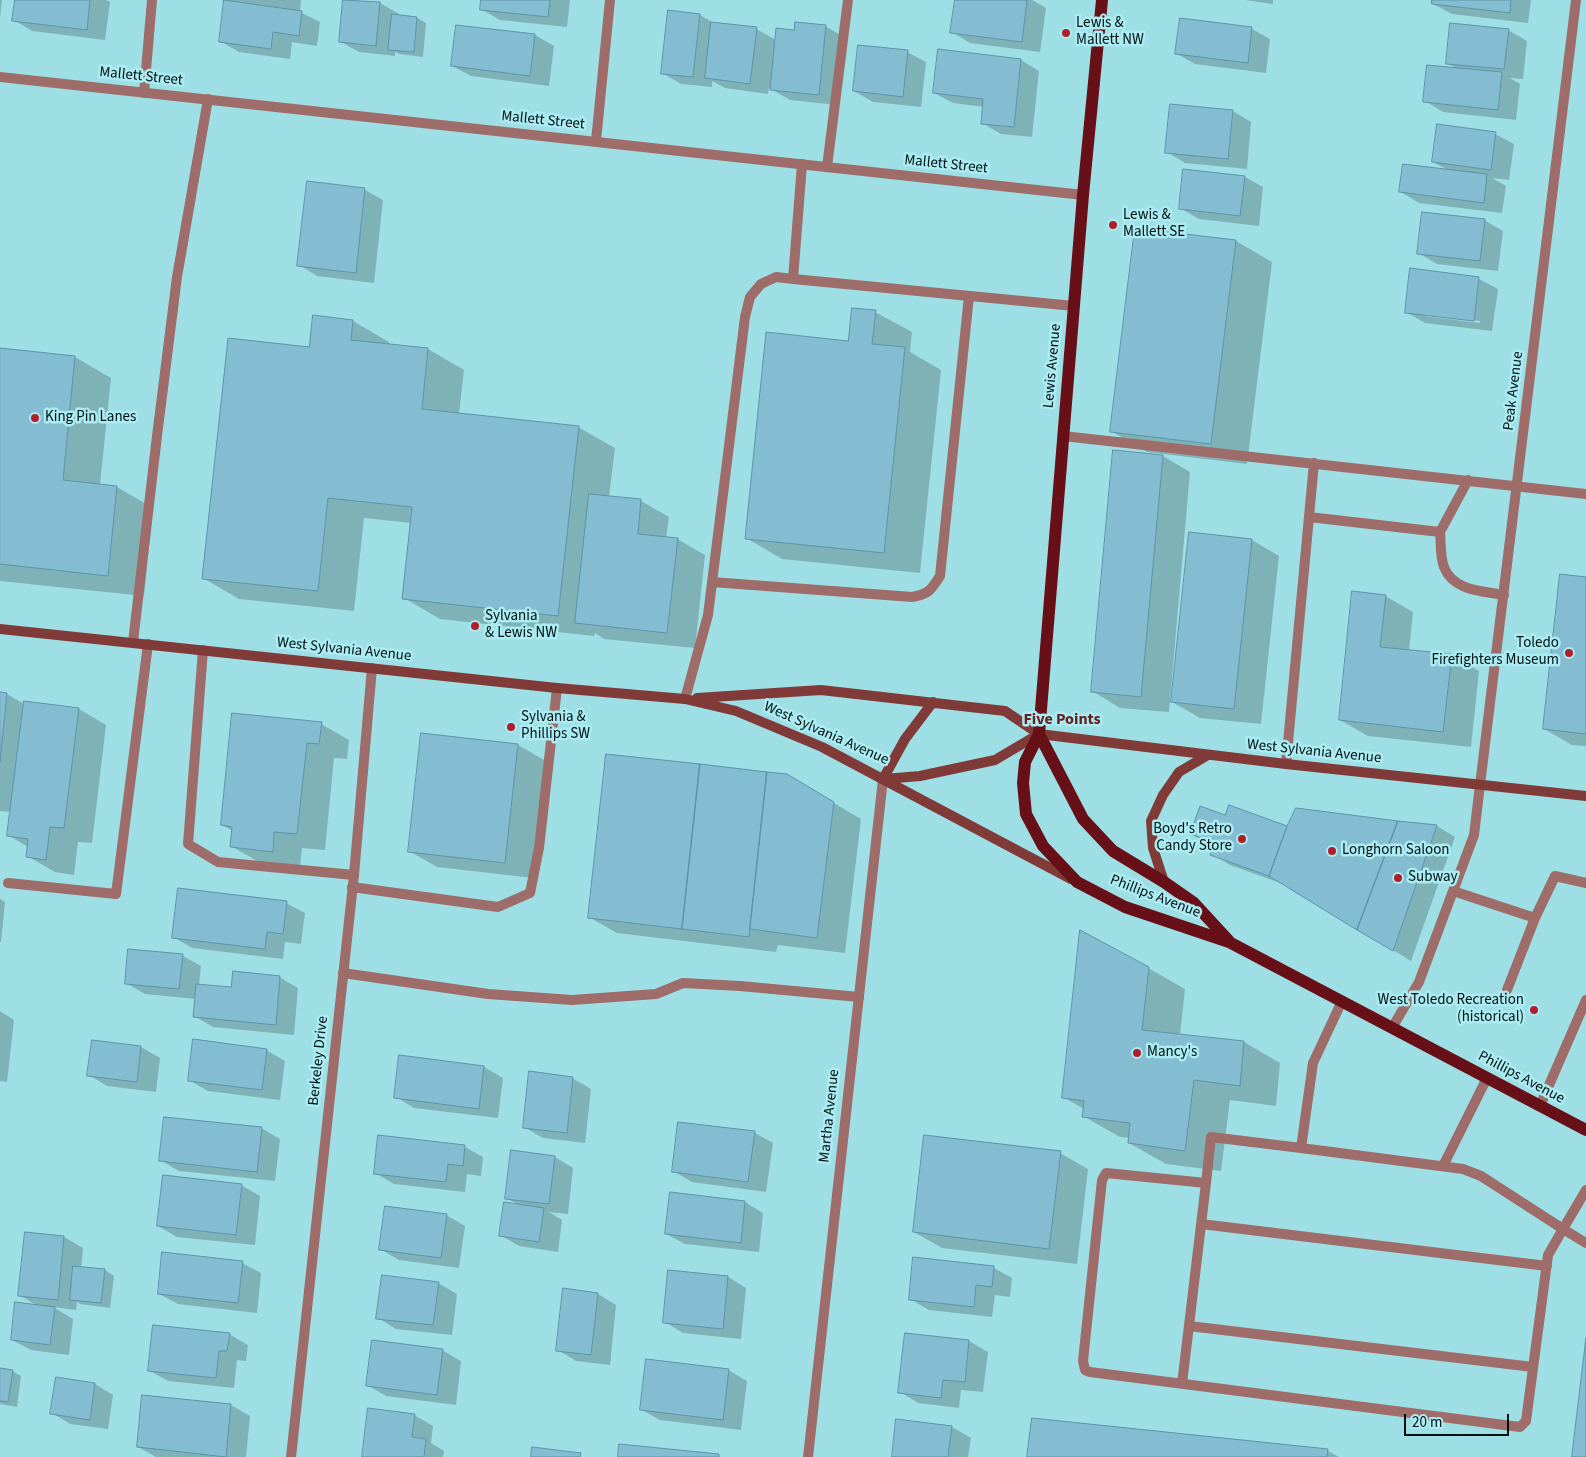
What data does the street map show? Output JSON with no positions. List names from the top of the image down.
{
  "streets": {
    "main road": ["Lewis Avenue", "West Sylvania Avenue", "Phillips Avenue"],
    "street": [
      "Mallett Street",
      "Peak Avenue",
      "Berkeley Drive",
      "Martha Avenue"
    ]
  },
  "crossings": [
    ["Mallett Street", "Lewis Avenue"],
    ["Lewis Avenue", "West Sylvania Avenue"],
    ["Lewis Avenue", "Phillips Avenue"],
    ["Peak Avenue", "West Sylvania Avenue"],
    ["Peak Avenue", "Phillips Avenue"],
    ["West Sylvania Avenue", "Phillips Avenue"],
    ["West Sylvania Avenue", "Berkeley Drive"],
    ["West Sylvania Avenue", "Martha Avenue"]
  ],
  "districts": ["Five Points"],
  "places": [
    "Lewis & Mallett NW",
    "Lewis & Mallett SE",
    "King Pin Lanes",
    "Sylvania & Lewis NW",
    "Toledo Firefighters Museum",
    "Sylvania & Phillips SW",
    "Boyd's Retro Candy Store",
    "Longhorn Saloon",
    "Subway",
    "West Toledo Recreation (historical)",
    "Mancy's"
  ],
  "scale_bar": "20 m"
}
